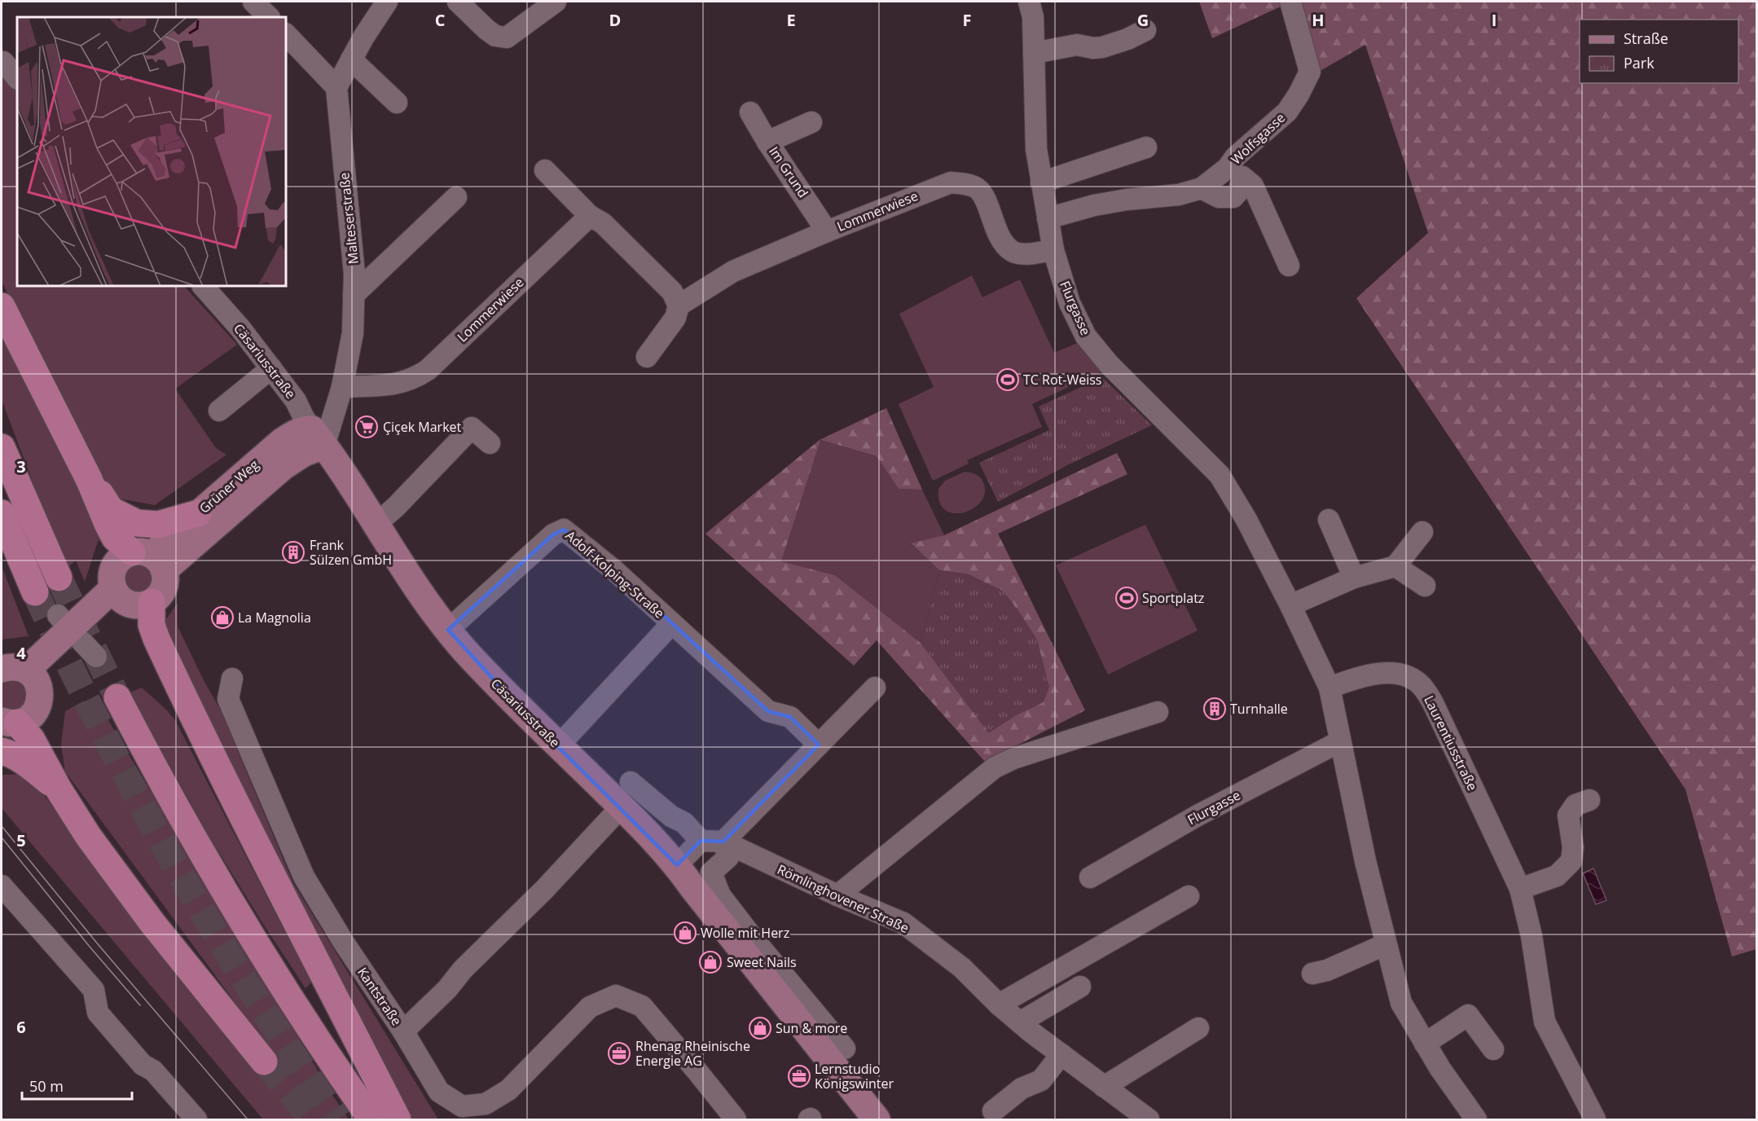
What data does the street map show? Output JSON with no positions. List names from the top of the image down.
{
  "streets": {
    "main road": ["Cäsariusstraße", "Grüner Weg"],
    "street": [
      "Wolfsgasse",
      "Im Grund",
      "Lommerwiese",
      "Malteserstraße",
      "Flurgasse",
      "Adolf-Kolping-Straße",
      "Laurentiusstraße",
      "Römlinghovener Straße",
      "Kantstraße"
    ]
  },
  "crossings": [
    ["Wolfsgasse", "Flurgasse"],
    ["Im Grund", "Lommerwiese"],
    ["Lommerwiese", "Malteserstraße"],
    ["Lommerwiese", "Flurgasse"],
    ["Malteserstraße", "Cäsariusstraße"],
    ["Malteserstraße", "Grüner Weg"],
    ["Flurgasse", "Laurentiusstraße"],
    ["Cäsariusstraße", "Grüner Weg"],
    ["Cäsariusstraße", "Adolf-Kolping-Straße"],
    ["Cäsariusstraße", "Kantstraße"]
  ],
  "places": {
    "sports": ["TC Rot-Weiss", "Sportplatz"],
    "supermarket": ["Çiçek Market"],
    "building": ["Frank Sülzen GmbH", "Turnhalle"],
    "shop": [
      "La Magnolia",
      "Wolle mit Herz",
      "Sweet Nails",
      "Sun & more"
    ],
    "office": ["Rhenag Rheinische Energie AG", "Lernstudio Königswinter"]
  },
  "legend": ["Straße", "Park"],
  "scale_bar": "50 m",
  "grid": {
    "columns": [
      "C",
      "D",
      "E",
      "F",
      "G",
      "H",
      "I"
    ],
    "rows": [
      "3",
      "4",
      "5",
      "6"
    ]
  }
}
